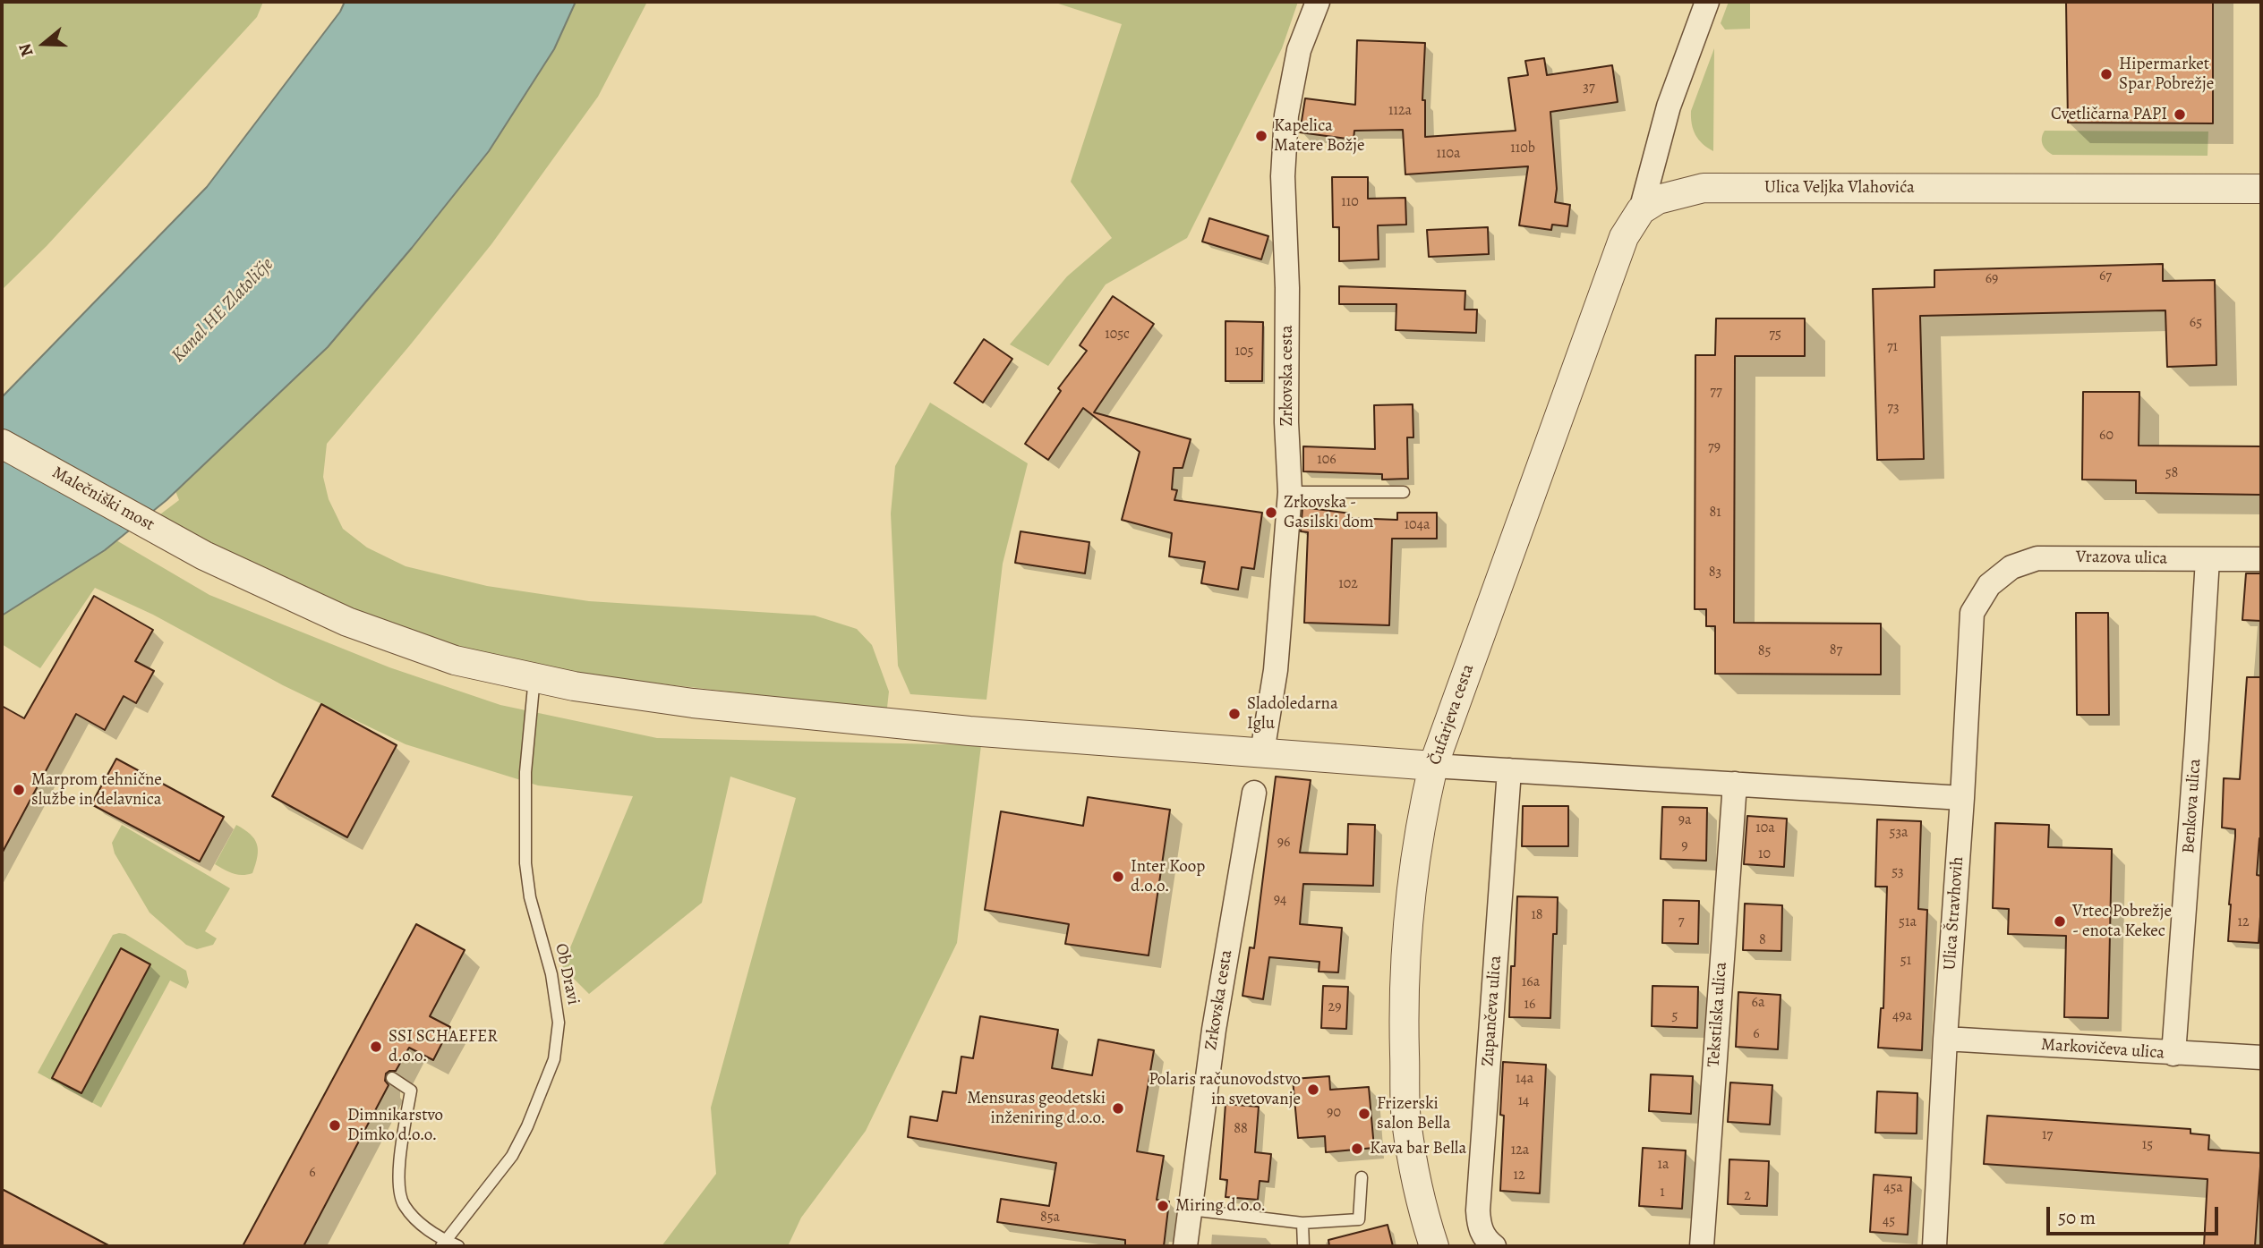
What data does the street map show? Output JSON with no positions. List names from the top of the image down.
{
  "streets": {
    "street": [
      "Ulica Veljka Vlahovića",
      "Zrkovska cesta",
      "Malečniški most",
      "Vrazova ulica",
      "Čufarjeva cesta",
      "Benkova ulica",
      "Ulica Štravhovih",
      "Zupančeva ulica",
      "Tekstilska ulica",
      "Markovičeva ulica"
    ],
    "lane": ["Ob Dravi"]
  },
  "crossings": [
    ["Ulica Veljka Vlahovića", "Čufarjeva cesta"],
    ["Zrkovska cesta", "Malečniški most"],
    ["Malečniški most", "Čufarjeva cesta"],
    ["Malečniški most", "Ob Dravi"],
    ["Vrazova ulica", "Benkova ulica"],
    ["Vrazova ulica", "Ulica Štravhovih"],
    ["Benkova ulica", "Markovičeva ulica"],
    ["Ulica Štravhovih", "Markovičeva ulica"]
  ],
  "water": ["Kanal HE Zlatoličje"],
  "places": [
    "Hipermarket Spar Pobrežje",
    "Cvetličarna PAPI",
    "Kapelica Matere Božje",
    "Zrkovska - Gasilski dom",
    "Sladoledarna Iglu",
    "Marprom tehnične službe in delavnica",
    "Inter Koop d.o.o.",
    "Vrtec Pobrežje - enota Kekec",
    "SSI SCHAEFER d.o.o.",
    "Polaris računovodstvo in svetovanje",
    "Mensuras geodetski inženiring d.o.o.",
    "Frizerski salon Bella",
    "Dimnikarstvo Dimko d.o.o.",
    "Kava bar Bella",
    "Miring d.o.o."
  ],
  "house_numbers": [
    "37",
    "112a",
    "110b",
    "110a",
    "110",
    "67",
    "69",
    "65",
    "105c",
    "75",
    "71",
    "105",
    "77",
    "73",
    "60",
    "79",
    "106",
    "58",
    "81",
    "104a",
    "83",
    "102",
    "87",
    "85",
    "9a",
    "10a",
    "53a",
    "96",
    "9",
    "10",
    "53",
    "94",
    "18",
    "7",
    "51a",
    "12",
    "8",
    "51",
    "16a",
    "6a",
    "16",
    "29",
    "5",
    "49a",
    "6",
    "14a",
    "14",
    "90",
    "88",
    "17",
    "15",
    "12a",
    "1a",
    "6",
    "12",
    "45a",
    "1",
    "2",
    "85a",
    "45"
  ],
  "scale_bar": "50 m",
  "north": "left"
}
